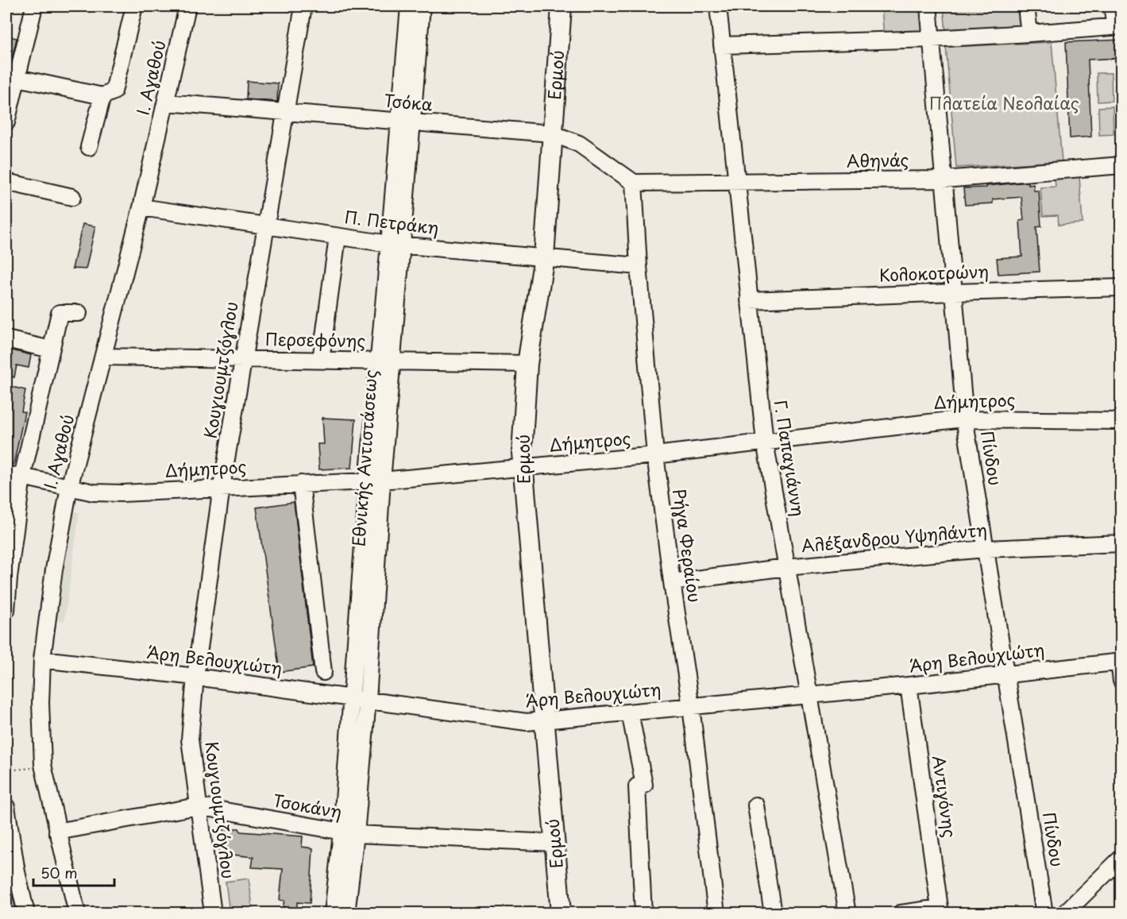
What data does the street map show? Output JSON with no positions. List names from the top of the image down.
{
  "streets": {
    "main road": ["Ερμού"],
    "street": [
      "Ι. Αγαθού",
      "Τσόκα",
      "Αθηνάς",
      "Π. Πετράκη",
      "Κολοκοτρώνη",
      "Περσεφόνης",
      "Κουγιουμτζόγλου",
      "Δήμητρος",
      "Εθνικής Αντιστάσεως",
      "Γ. Παπαγιάννη",
      "Πίνδου",
      "Αλέξανδρου Υψηλάντη",
      "Ρήγα Φεραίου",
      "Άρη Βελουχιώτη",
      "Αντιγόνης",
      "Τσοκάνη"
    ]
  },
  "crossings": [
    ["Ερμού", "Τσόκα"],
    ["Ερμού", "Π. Πετράκη"],
    ["Ερμού", "Περσεφόνης"],
    ["Ερμού", "Δήμητρος"],
    ["Ερμού", "Άρη Βελουχιώτη"],
    ["Ερμού", "Τσοκάνη"],
    ["Ι. Αγαθού", "Τσόκα"],
    ["Ι. Αγαθού", "Π. Πετράκη"],
    ["Ι. Αγαθού", "Περσεφόνης"],
    ["Ι. Αγαθού", "Δήμητρος"],
    ["Ι. Αγαθού", "Άρη Βελουχιώτη"],
    ["Ι. Αγαθού", "Τσοκάνη"],
    ["Τσόκα", "Αθηνάς"],
    ["Τσόκα", "Κουγιουμτζόγλου"],
    ["Τσόκα", "Εθνικής Αντιστάσεως"],
    ["Τσόκα", "Ρήγα Φεραίου"],
    ["Αθηνάς", "Γ. Παπαγιάννη"],
    ["Αθηνάς", "Πίνδου"],
    ["Αθηνάς", "Ρήγα Φεραίου"],
    ["Π. Πετράκη", "Κουγιουμτζόγλου"],
    ["Π. Πετράκη", "Εθνικής Αντιστάσεως"],
    ["Π. Πετράκη", "Ρήγα Φεραίου"],
    ["Κολοκοτρώνη", "Γ. Παπαγιάννη"],
    ["Κολοκοτρώνη", "Πίνδου"],
    ["Περσεφόνης", "Κουγιουμτζόγλου"],
    ["Περσεφόνης", "Εθνικής Αντιστάσεως"],
    ["Κουγιουμτζόγλου", "Δήμητρος"],
    ["Κουγιουμτζόγλου", "Άρη Βελουχιώτη"],
    ["Κουγιουμτζόγλου", "Τσοκάνη"],
    ["Δήμητρος", "Εθνικής Αντιστάσεως"],
    ["Δήμητρος", "Γ. Παπαγιάννη"],
    ["Δήμητρος", "Πίνδου"],
    ["Δήμητρος", "Ρήγα Φεραίου"],
    ["Εθνικής Αντιστάσεως", "Άρη Βελουχιώτη"],
    ["Εθνικής Αντιστάσεως", "Τσοκάνη"],
    ["Γ. Παπαγιάννη", "Αλέξανδρου Υψηλάντη"],
    ["Γ. Παπαγιάννη", "Άρη Βελουχιώτη"],
    ["Πίνδου", "Αλέξανδρου Υψηλάντη"],
    ["Πίνδου", "Άρη Βελουχιώτη"],
    ["Αλέξανδρου Υψηλάντη", "Ρήγα Φεραίου"],
    ["Ρήγα Φεραίου", "Άρη Βελουχιώτη"],
    ["Άρη Βελουχιώτη", "Αντιγόνης"]
  ],
  "parks": ["Πλατεία Νεολαίας"],
  "scale_bar": "50 m"
}
